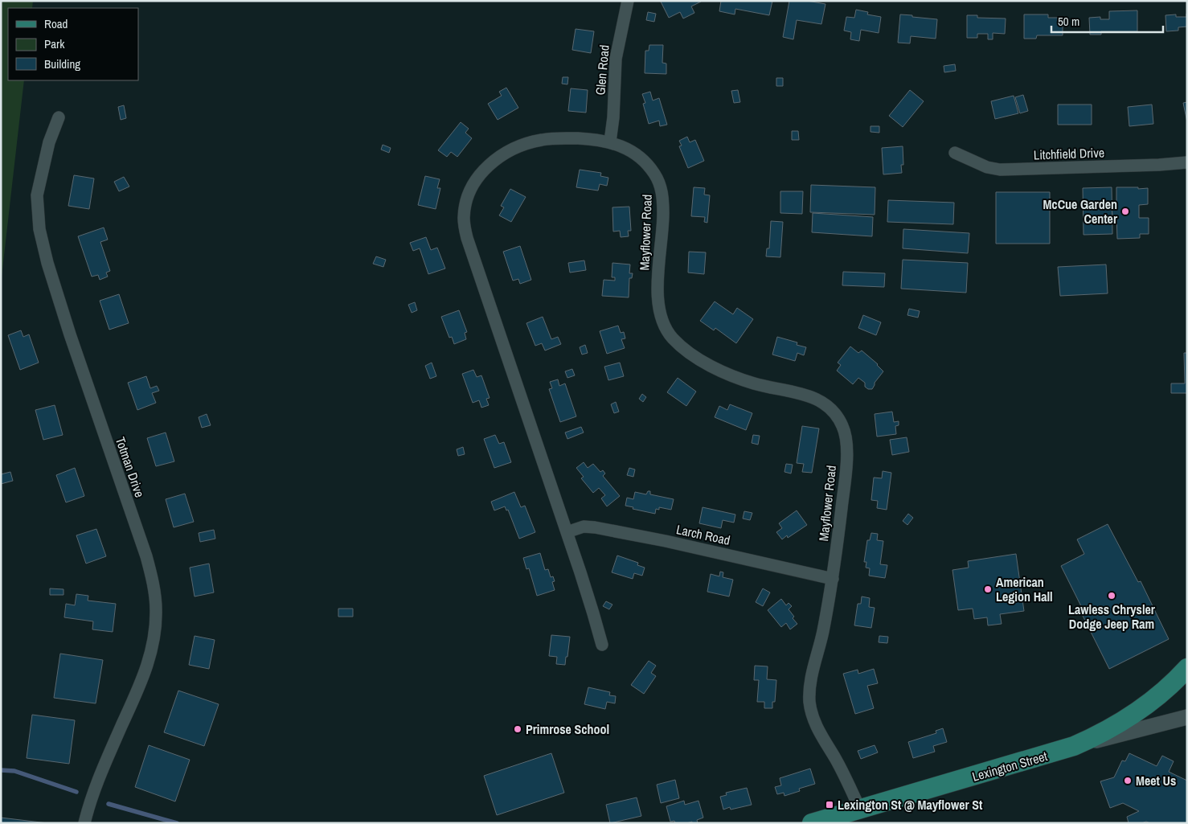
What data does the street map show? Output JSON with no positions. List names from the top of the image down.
{
  "streets": {
    "main road": ["Lexington Street"],
    "street": [
      "Glen Road",
      "Litchfield Drive",
      "Mayflower Road",
      "Totman Drive",
      "Larch Road"
    ]
  },
  "crossings": [
    ["Glen Road", "Mayflower Road"],
    ["Mayflower Road", "Larch Road"],
    ["Mayflower Road", "Lexington Street"]
  ],
  "places": {
    "other": [
      "McCue Garden Center",
      "American Legion Hall",
      "Lawless Chrysler Dodge Jeep Ram",
      "Primrose School",
      "Meet Us"
    ],
    "transit": ["Lexington St @ Mayflower St"]
  },
  "legend": ["Road", "Park", "Building"],
  "scale_bar": "50 m"
}
